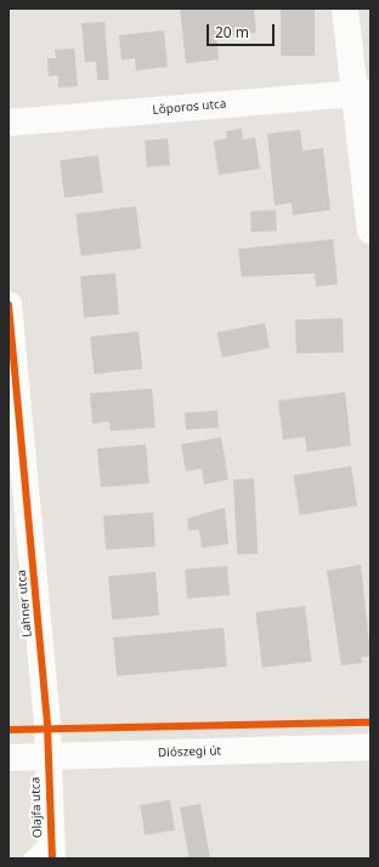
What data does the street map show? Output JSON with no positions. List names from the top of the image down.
{
  "streets": {
    "street": [
      "Lőporos utca",
      "Lahner utca",
      "Diószegi út",
      "Olajfa utca"
    ]
  },
  "crossings": [
    ["Lahner utca", "Diószegi út"],
    ["Lahner utca", "Olajfa utca"],
    ["Diószegi út", "Olajfa utca"]
  ],
  "scale_bar": "20 m"
}
